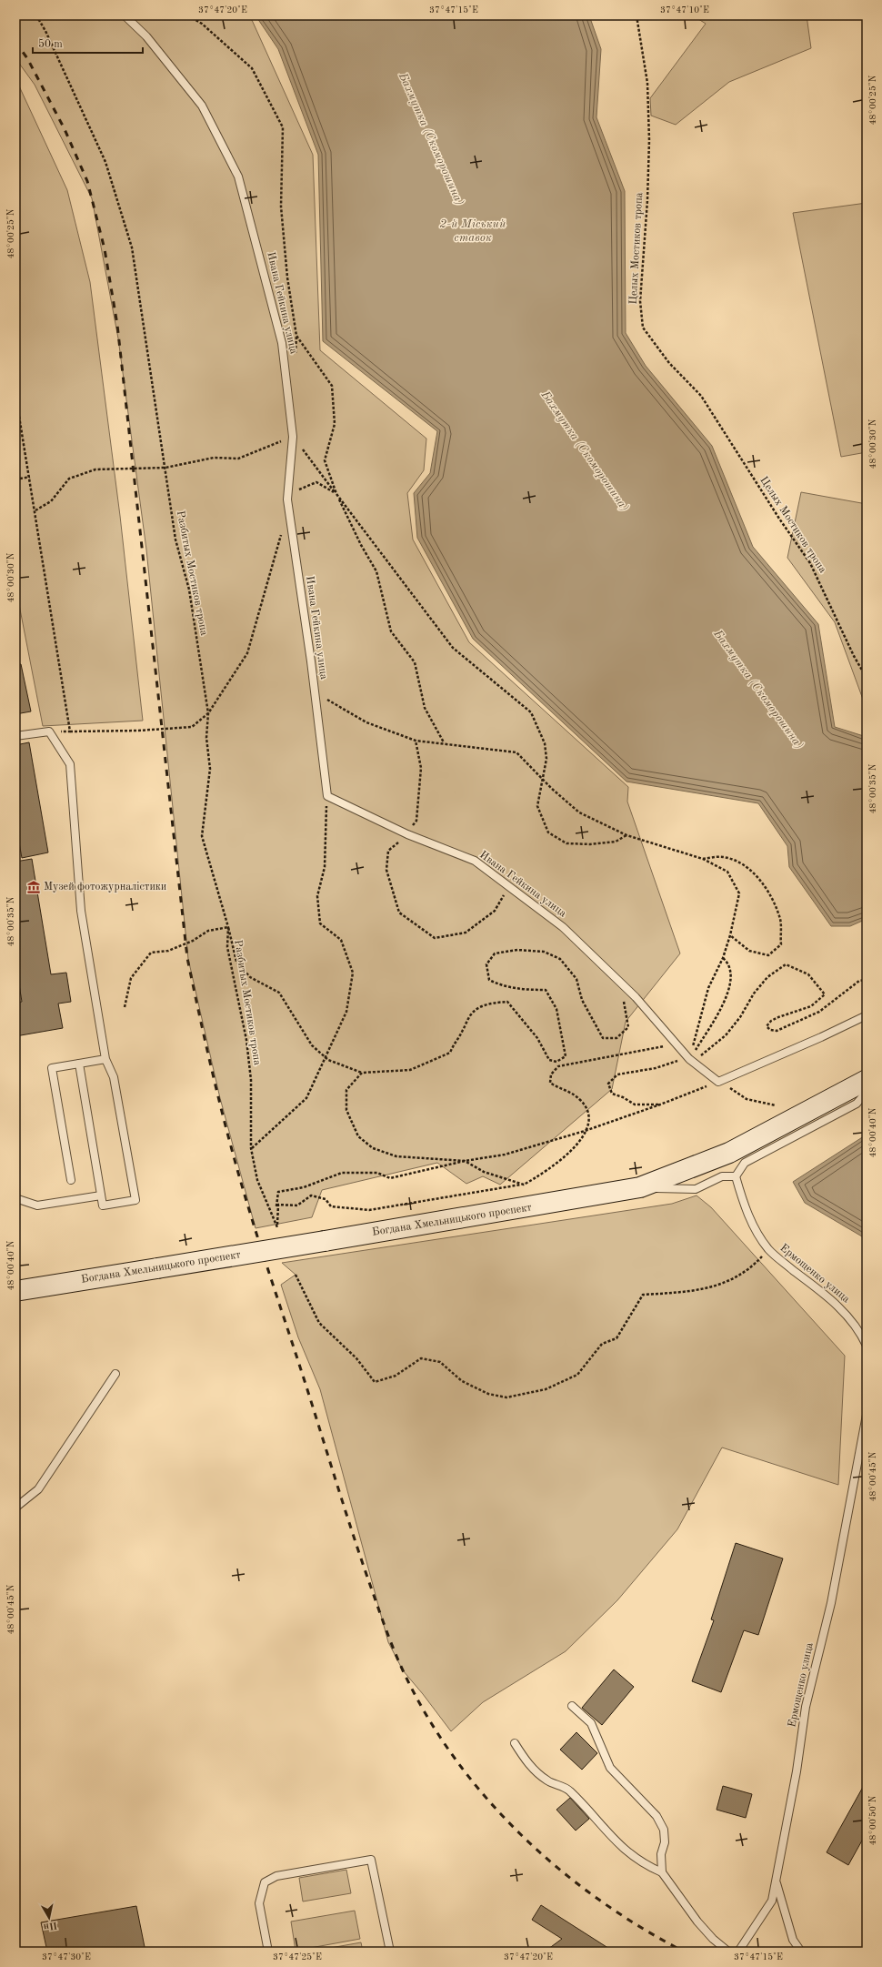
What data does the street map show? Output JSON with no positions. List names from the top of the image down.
{
  "streets": {
    "main road": ["Богдана Хмельницького проспект"],
    "lane": ["Ивана Гейкина улица", "Ермощенко улица"],
    "path": ["Целых Мостиков тропа", "Разбитых Мостиков тропа"]
  },
  "water": ["Бахмутка (Скоморошина)", "2-й Міський ставок"],
  "places": {
    "museum": ["Музей фотожурналістики"]
  },
  "scale_bar": "50 m",
  "north": "bottom",
  "coordinates": [
    "37°47'20\"E",
    "37°47'15\"E",
    "37°47'10\"E",
    "48°00'25\"N",
    "48°00'30\"N",
    "48°00'35\"N",
    "48°00'40\"N",
    "48°00'45\"N",
    "48°00'50\"N",
    "37°47'30\"E",
    "37°47'25\"E"
  ]
}
